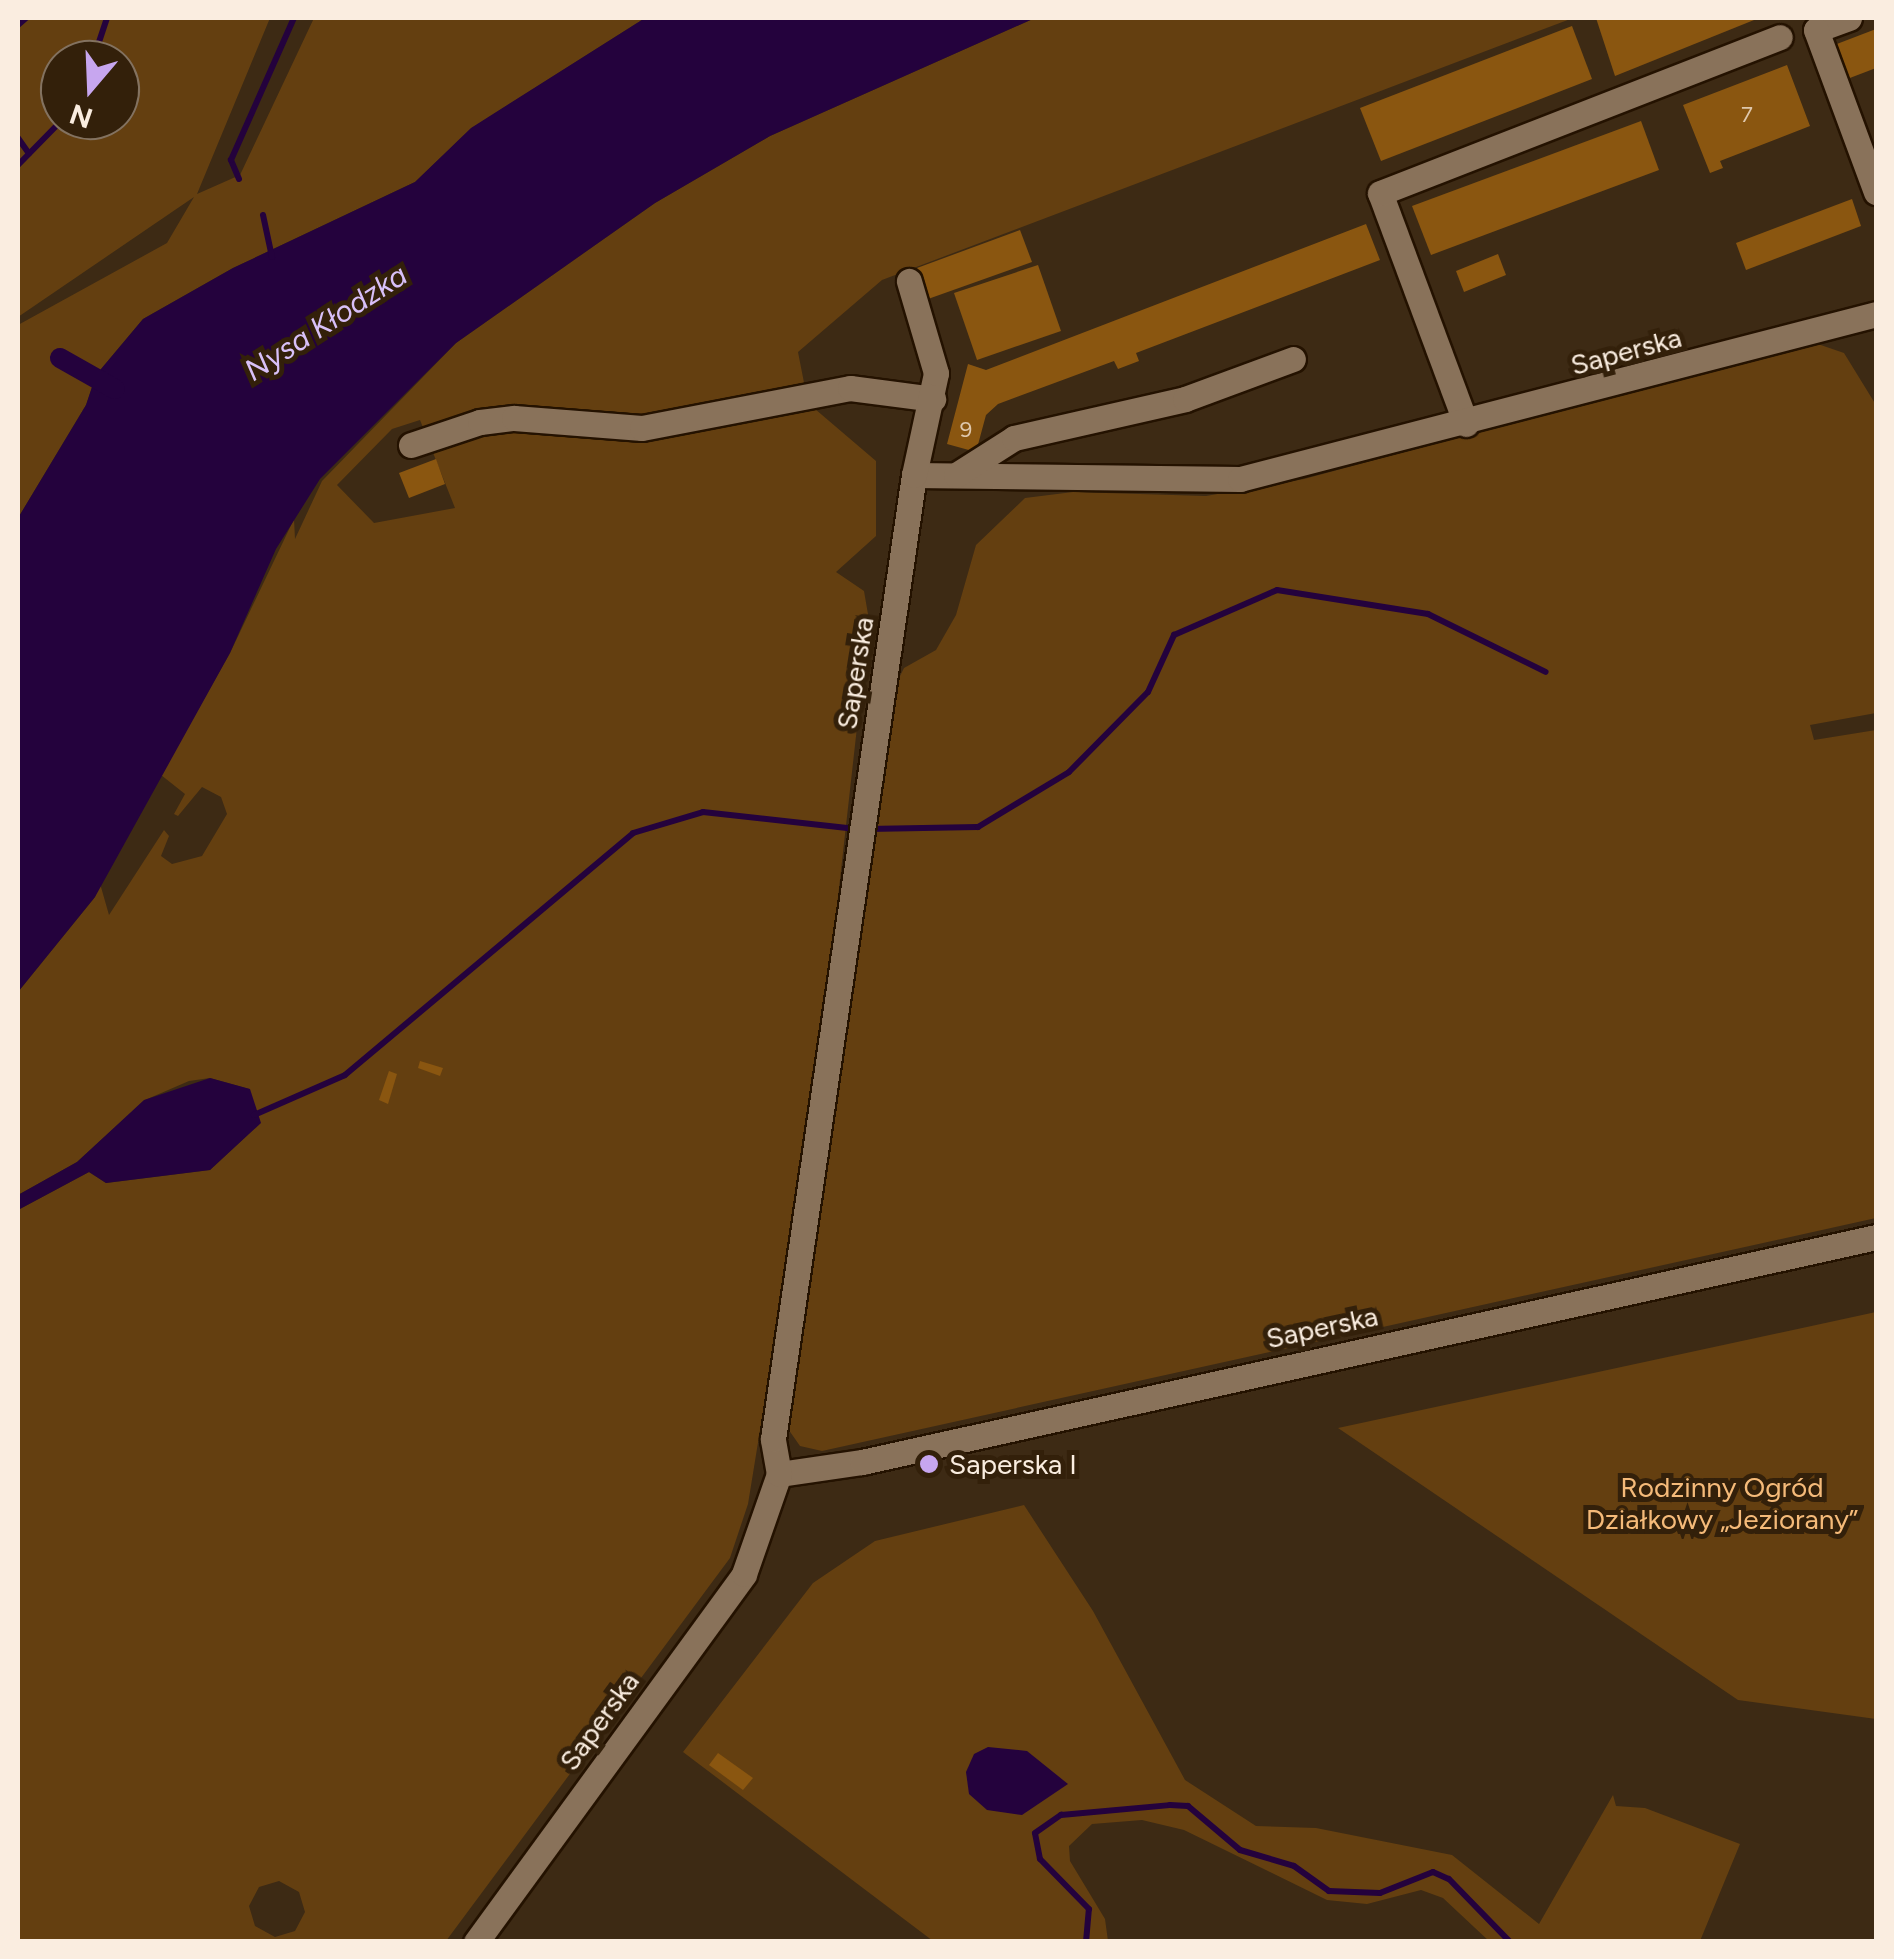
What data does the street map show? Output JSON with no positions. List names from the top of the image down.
{
  "streets": {
    "street": ["Saperska"]
  },
  "water": ["Nysa Kłodzka"],
  "parks": ["Rodzinny Ogród Działkowy „Jeziorany”"],
  "places": ["Saperska I"],
  "house_numbers": ["7", "9"],
  "north": "bottom"
}
